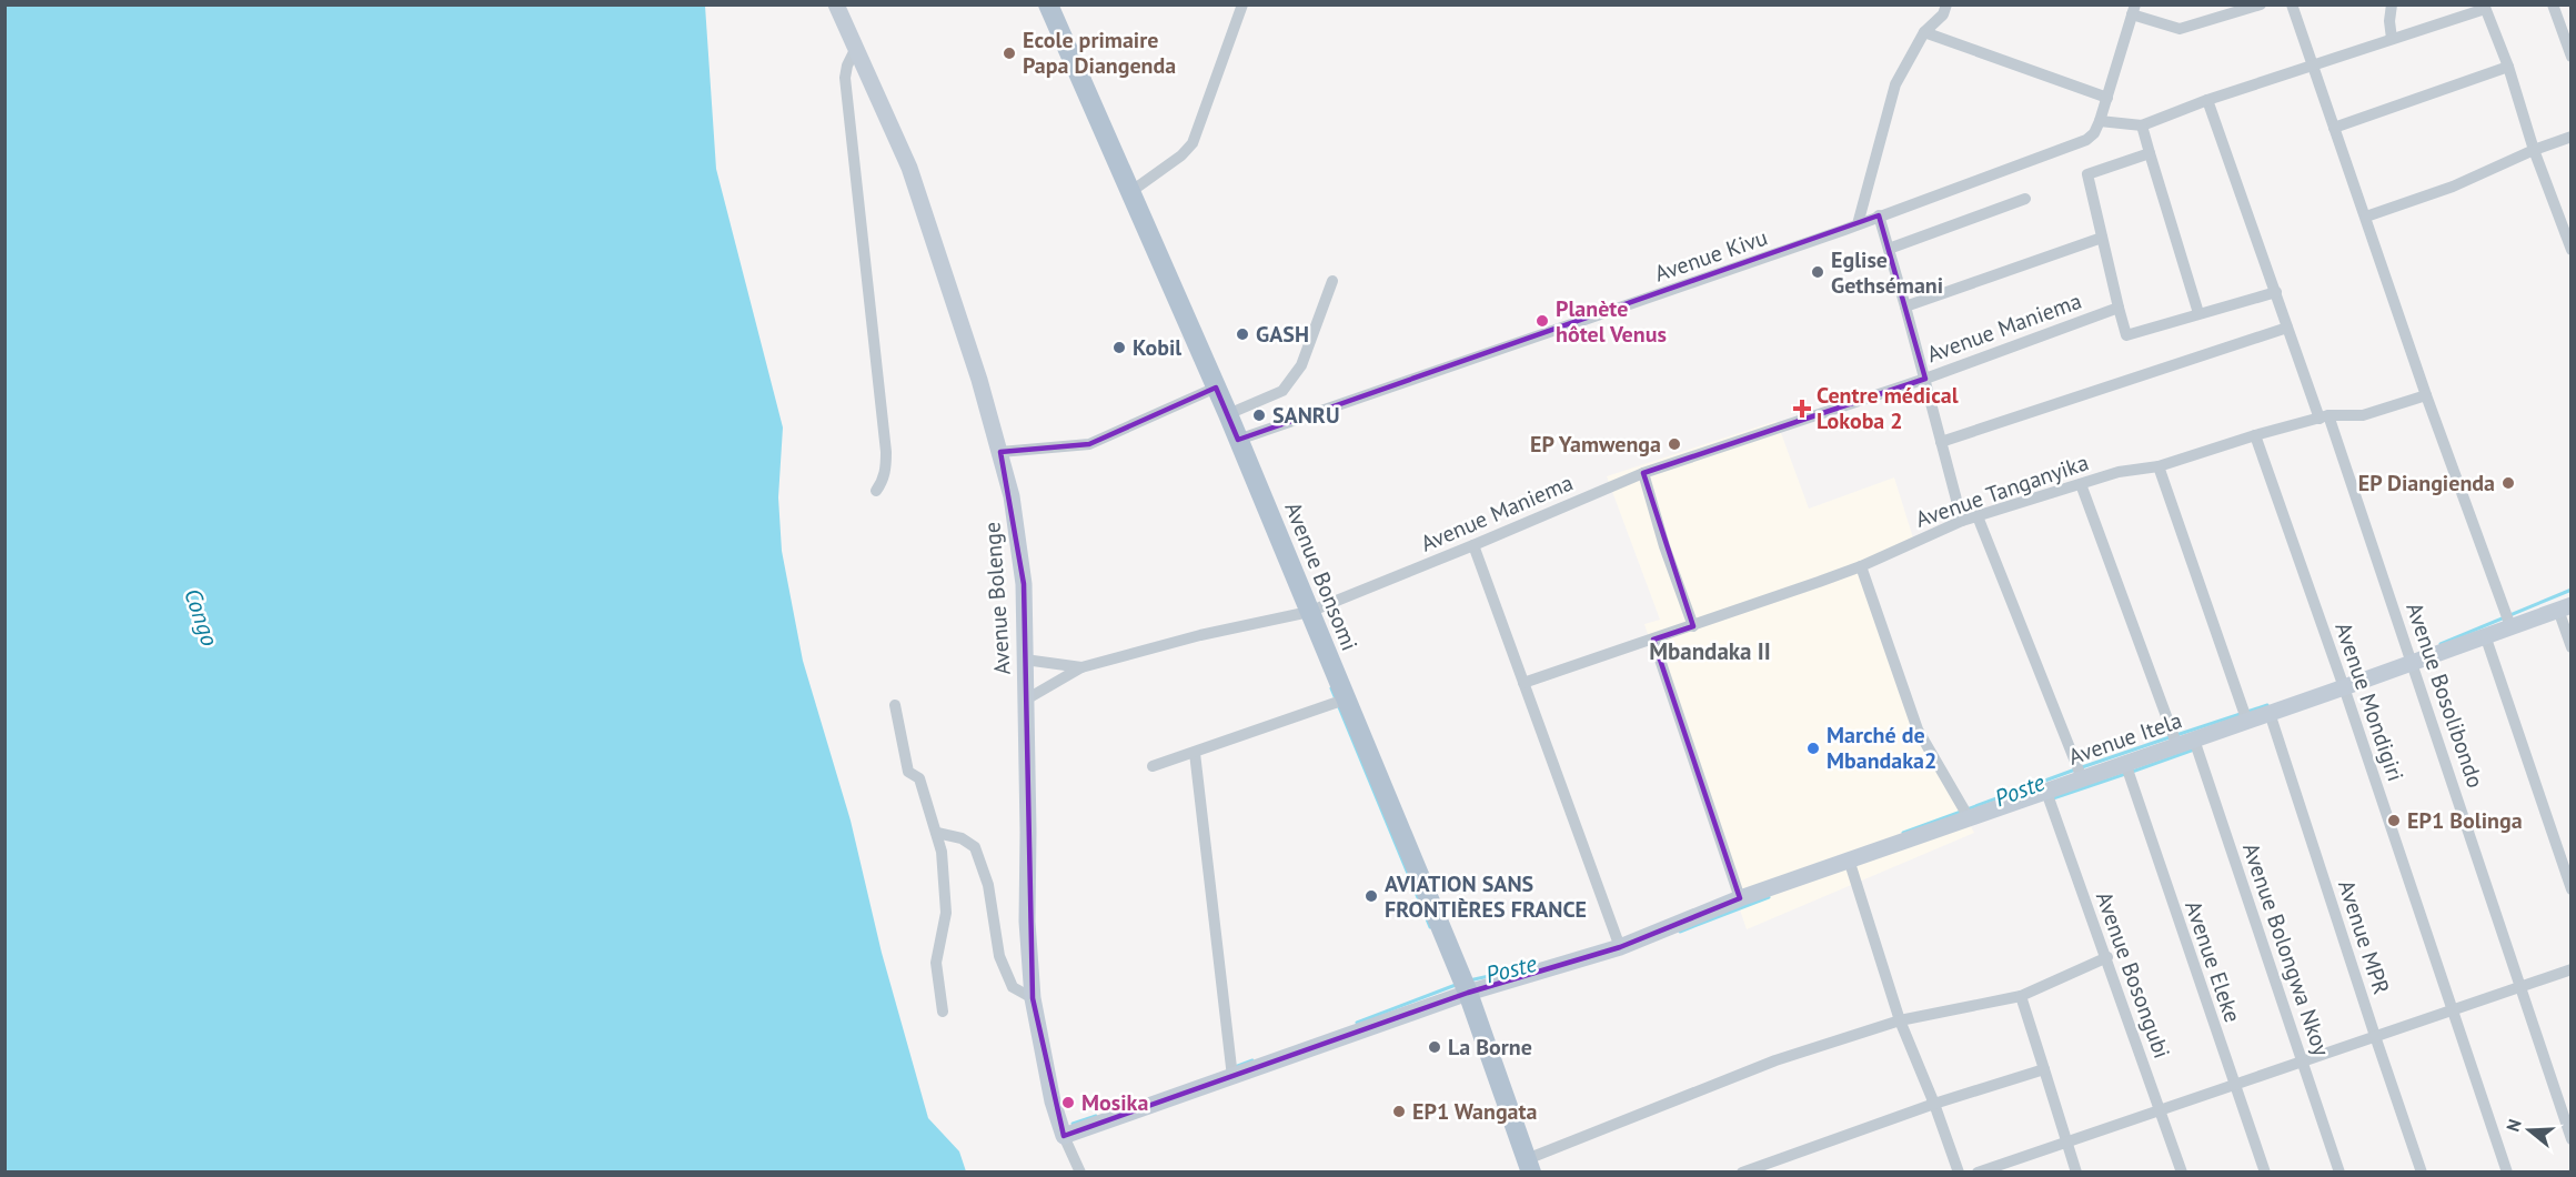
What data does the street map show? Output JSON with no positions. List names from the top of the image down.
{
  "streets": {
    "main road": ["Avenue Bonsomi"],
    "street": [
      "Avenue Kivu",
      "Avenue Maniema",
      "Avenue Tanganyika",
      "Avenue Bolenge",
      "Avenue Bosolibondo",
      "Avenue Mondigiri",
      "Avenue Itela",
      "Avenue MPR",
      "Avenue Bolongwa Nkoy",
      "Avenue Eleke",
      "Avenue Bosongubi"
    ]
  },
  "crossings": [
    ["Avenue Kivu", "Avenue Bonsomi"],
    ["Avenue Maniema", "Avenue Bonsomi"],
    ["Avenue Tanganyika", "Avenue Bosolibondo"],
    ["Avenue Tanganyika", "Avenue Mondigiri"],
    ["Avenue Bonsomi", "Avenue Itela"],
    ["Avenue Bolenge", "Avenue Itela"],
    ["Avenue Bosolibondo", "Avenue Itela"],
    ["Avenue Mondigiri", "Avenue Itela"],
    ["Avenue Itela", "Avenue MPR"],
    ["Avenue Itela", "Avenue Bolongwa Nkoy"],
    ["Avenue Itela", "Avenue Eleke"],
    ["Avenue Itela", "Avenue Bosongubi"]
  ],
  "districts": ["Mbandaka II"],
  "water": ["Congo", "Poste"],
  "places": {
    "other": [
      "Ecole primaire Papa Diangenda",
      "Eglise Gethsémani",
      "Planète hôtel Venus",
      "GASH",
      "Kobil",
      "SANRU",
      "EP Yamwenga",
      "EP Diangienda",
      "Marché de Mbandaka2",
      "EP1 Bolinga",
      "AVIATION SANS FRONTIÈRES FRANCE",
      "La Borne",
      "Mosika",
      "EP1 Wangata"
    ],
    "health": ["Centre médical Lokoba 2"]
  },
  "north": "left"
}
